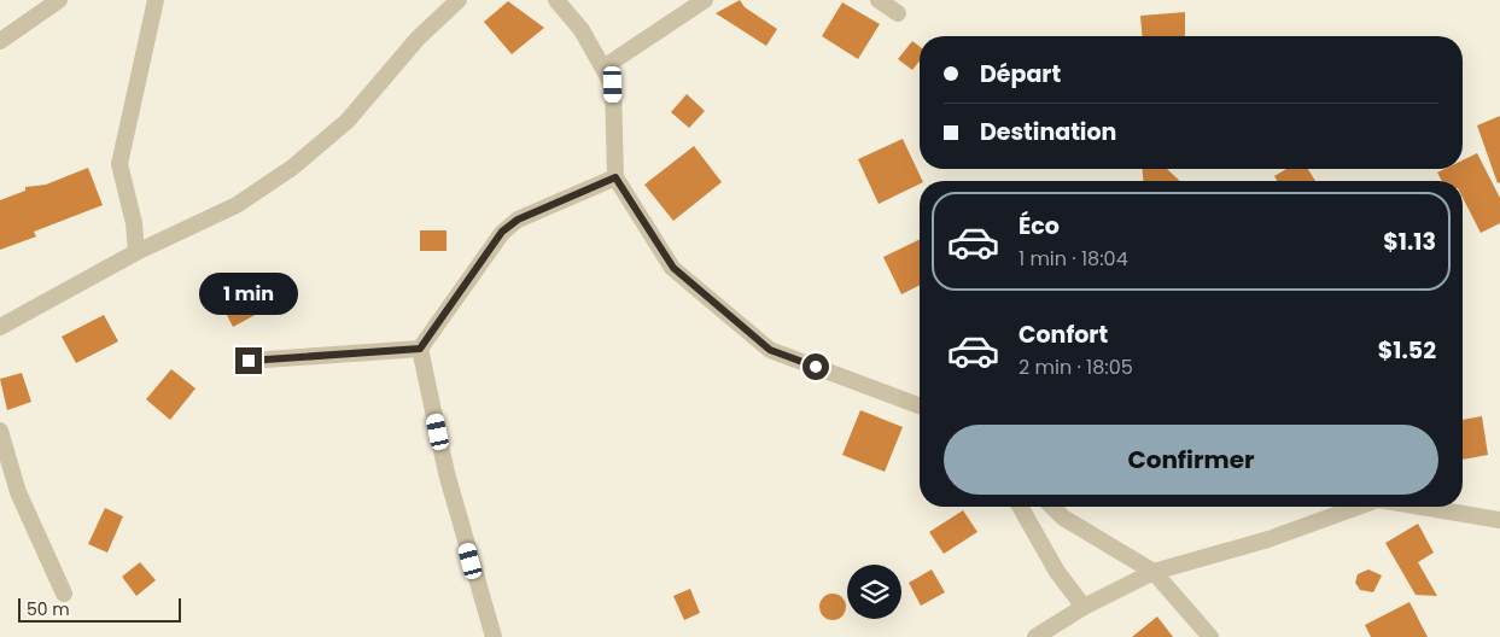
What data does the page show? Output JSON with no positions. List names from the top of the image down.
{
  "scale_bar": "50 m",
  "page": {
    "banner": ["Départ", "Destination"],
    "list": [
      {
        "name": "Éco",
        "note": "1 min · 18:04",
        "value": "$1.13"
      },
      {
        "name": "Confort",
        "note": "2 min · 18:05",
        "value": "$1.52"
      }
    ],
    "bubble": "1 min",
    "buttons": "Confirmer",
    "scale": "50 m"
  }
}
